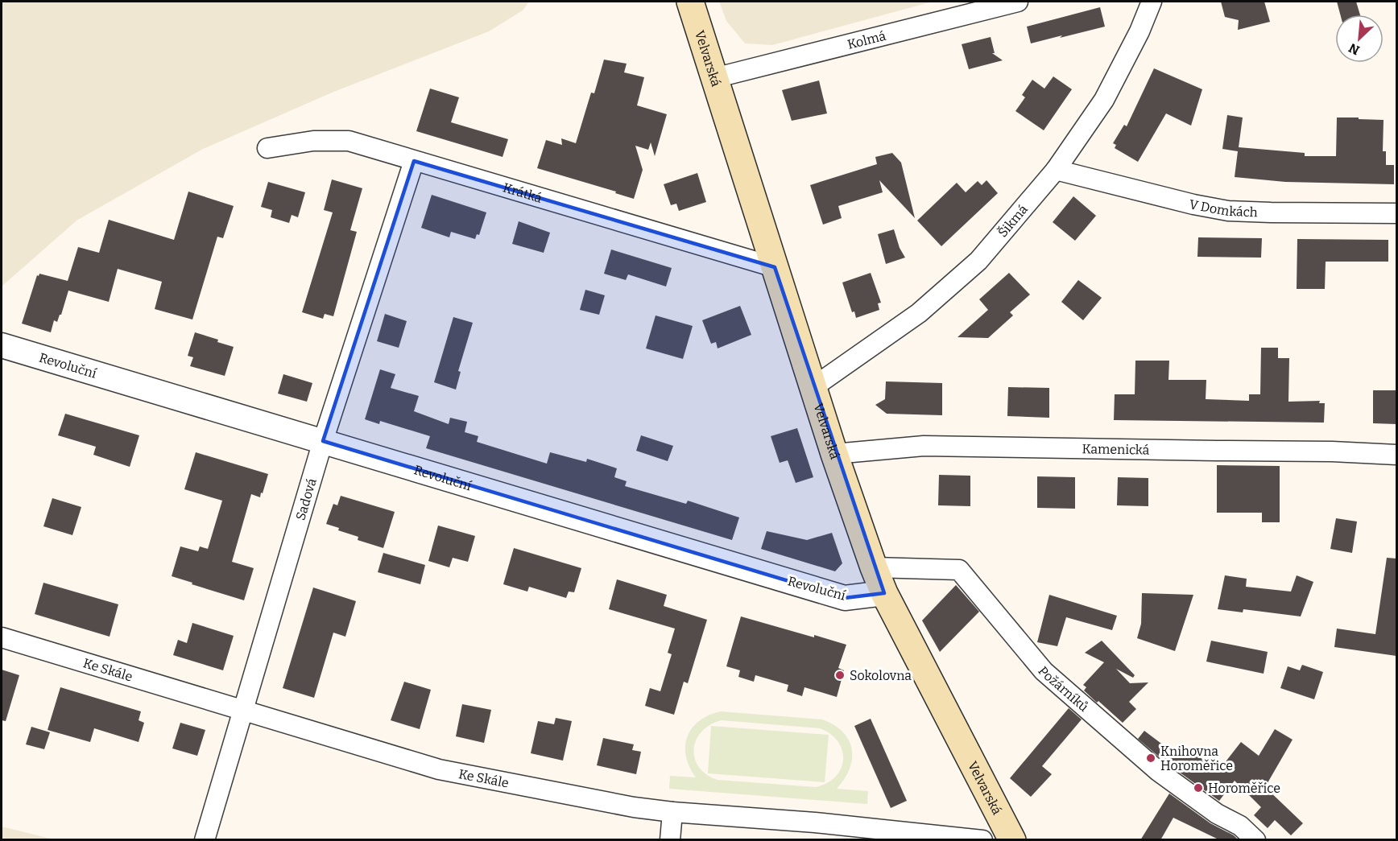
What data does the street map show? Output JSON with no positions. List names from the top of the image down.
{
  "streets": {
    "main road": ["Velvarská"],
    "street": [
      "Kolmá",
      "Krátká",
      "V Domkách",
      "Šikmá",
      "Revoluční",
      "Kamenická",
      "Sadová",
      "Ke Skále",
      "Požárníků"
    ]
  },
  "crossings": [
    ["Kolmá", "Velvarská"],
    ["Velvarská", "Krátká"],
    ["Velvarská", "Šikmá"],
    ["Velvarská", "Revoluční"],
    ["Velvarská", "Kamenická"],
    ["Velvarská", "Požárníků"],
    ["Krátká", "Sadová"],
    ["V Domkách", "Šikmá"],
    ["Revoluční", "Sadová"],
    ["Sadová", "Ke Skále"]
  ],
  "places": ["Sokolovna", "Knihovna Horoměřice", "Horoměřice"],
  "north": "bottom left"
}
